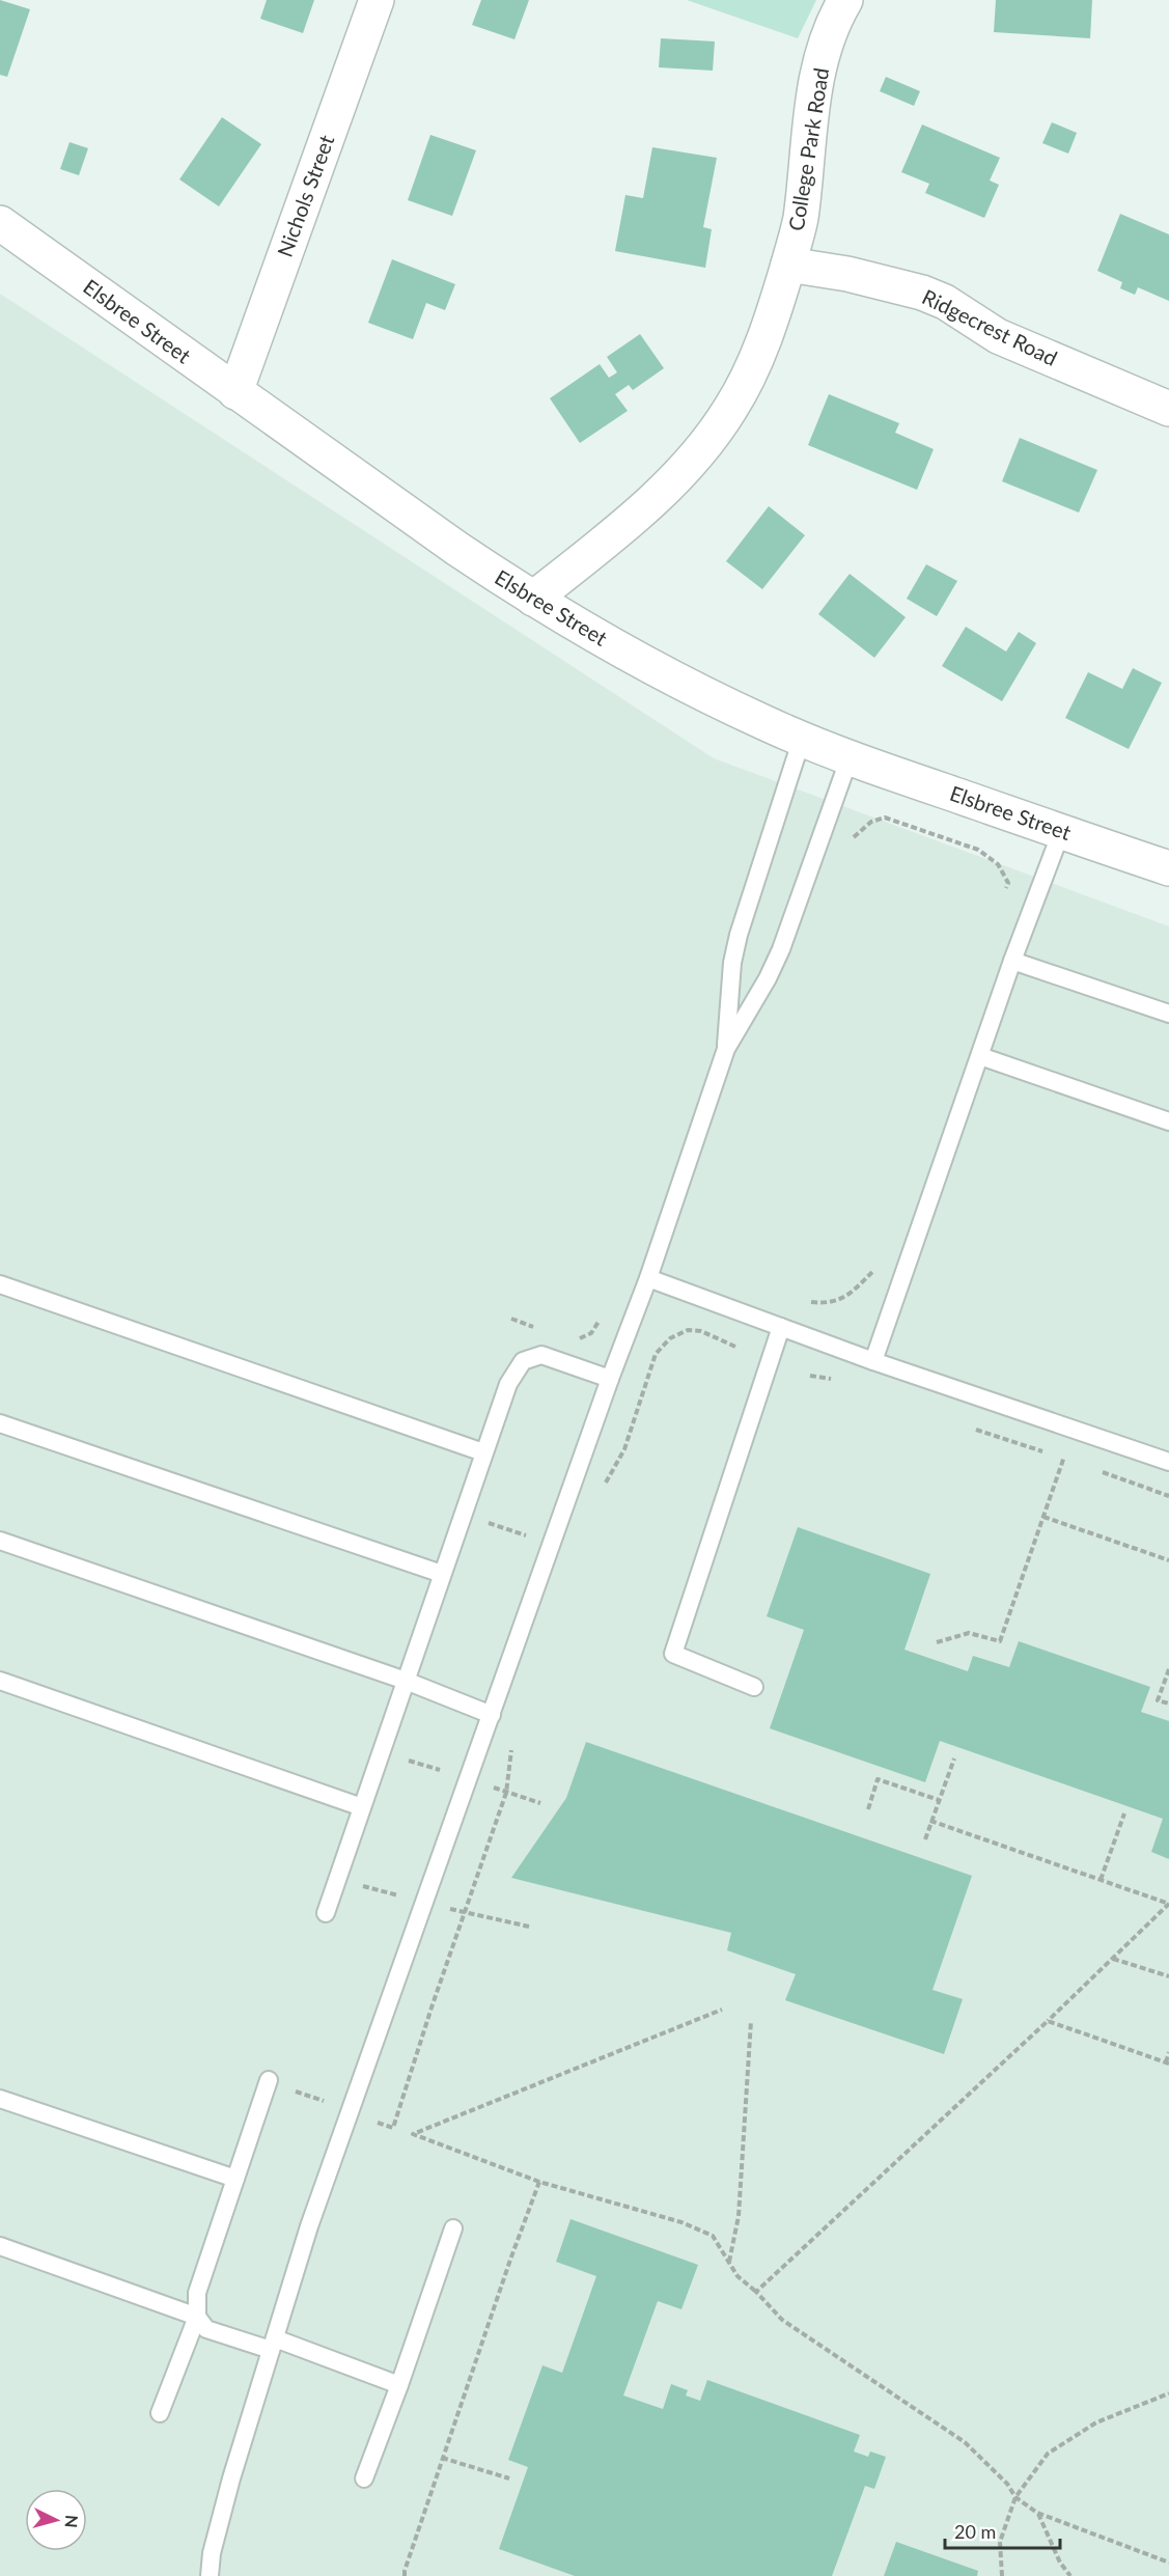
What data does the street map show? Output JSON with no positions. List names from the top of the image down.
{
  "streets": {
    "street": [
      "College Park Road",
      "Nichols Street",
      "Elsbree Street",
      "Ridgecrest Road"
    ]
  },
  "crossings": [
    ["College Park Road", "Ridgecrest Road"],
    ["Nichols Street", "Elsbree Street"]
  ],
  "scale_bar": "20 m",
  "north": "right"
}
